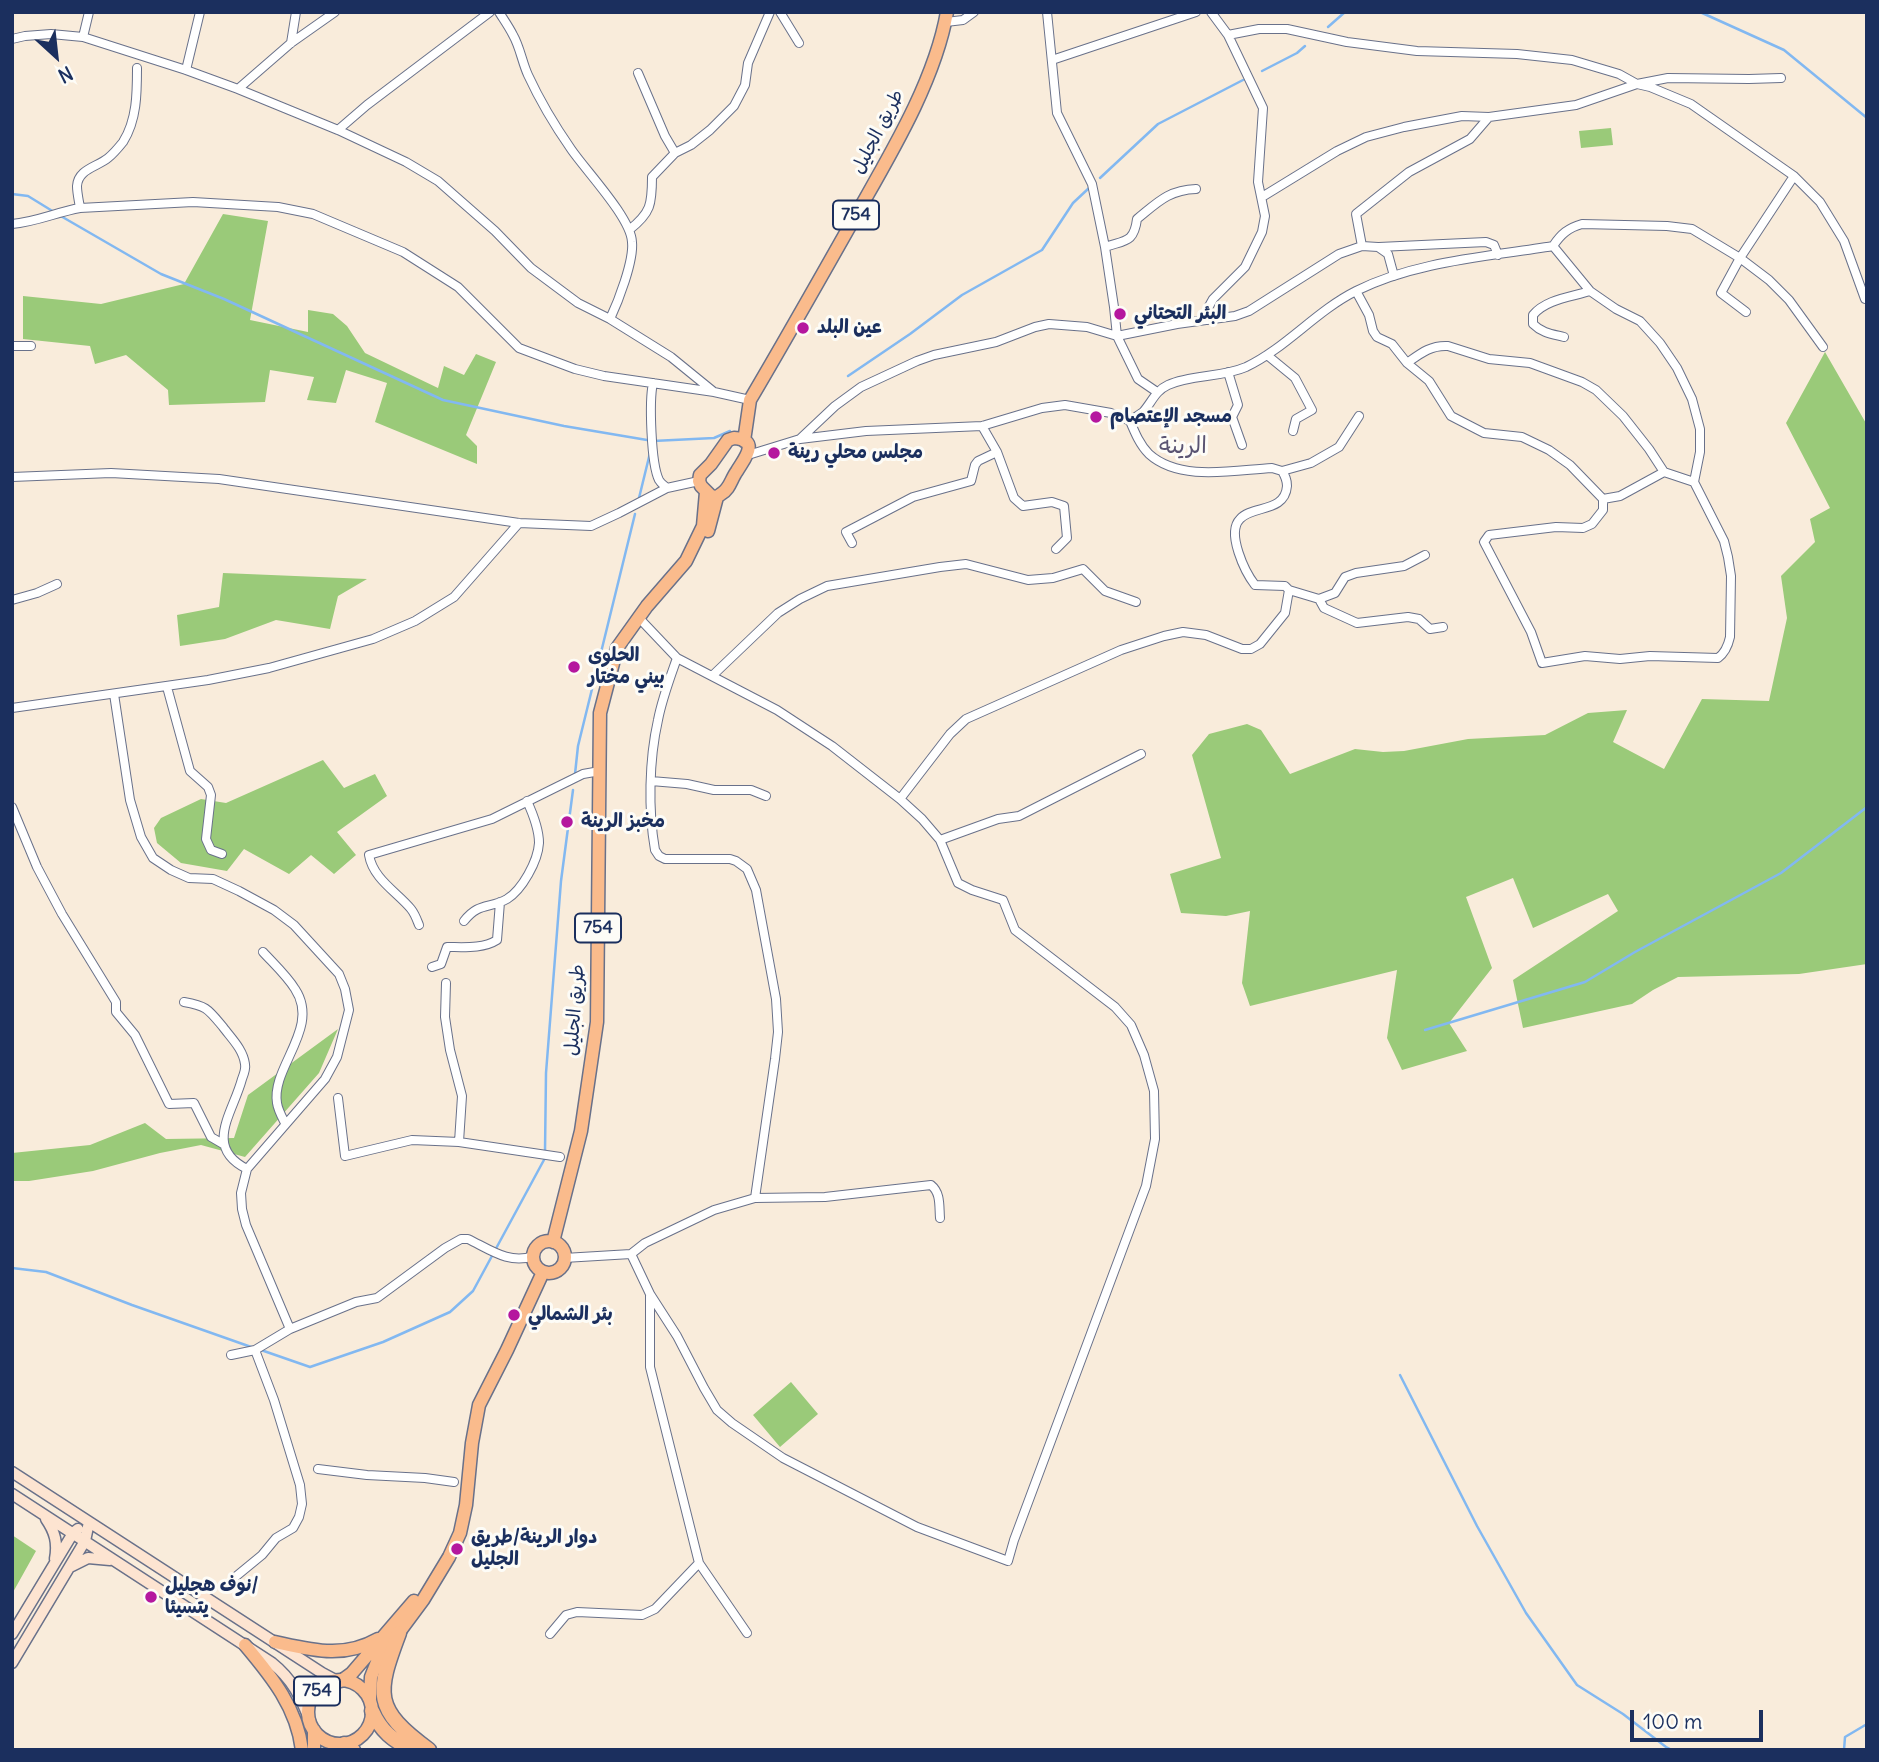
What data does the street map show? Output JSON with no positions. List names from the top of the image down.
{
  "streets": {
    "main road": ["طريق الجليل", "754"]
  },
  "crossings": [
    ["طريق الجليل", "754"]
  ],
  "districts": ["الرينة"],
  "places": [
    "البئر التحتاني",
    "عين البلد",
    "مسجد الإعتصام",
    "مجلس محلي رينة",
    "الحلوى بيني مختار",
    "مخبز الرينة",
    "بئر الشمالي",
    "دوار الرينة/طريق الجليل",
    "نوف هجليل/ يتسيئا"
  ],
  "scale_bar": "100 m",
  "north": "bottom right"
}
